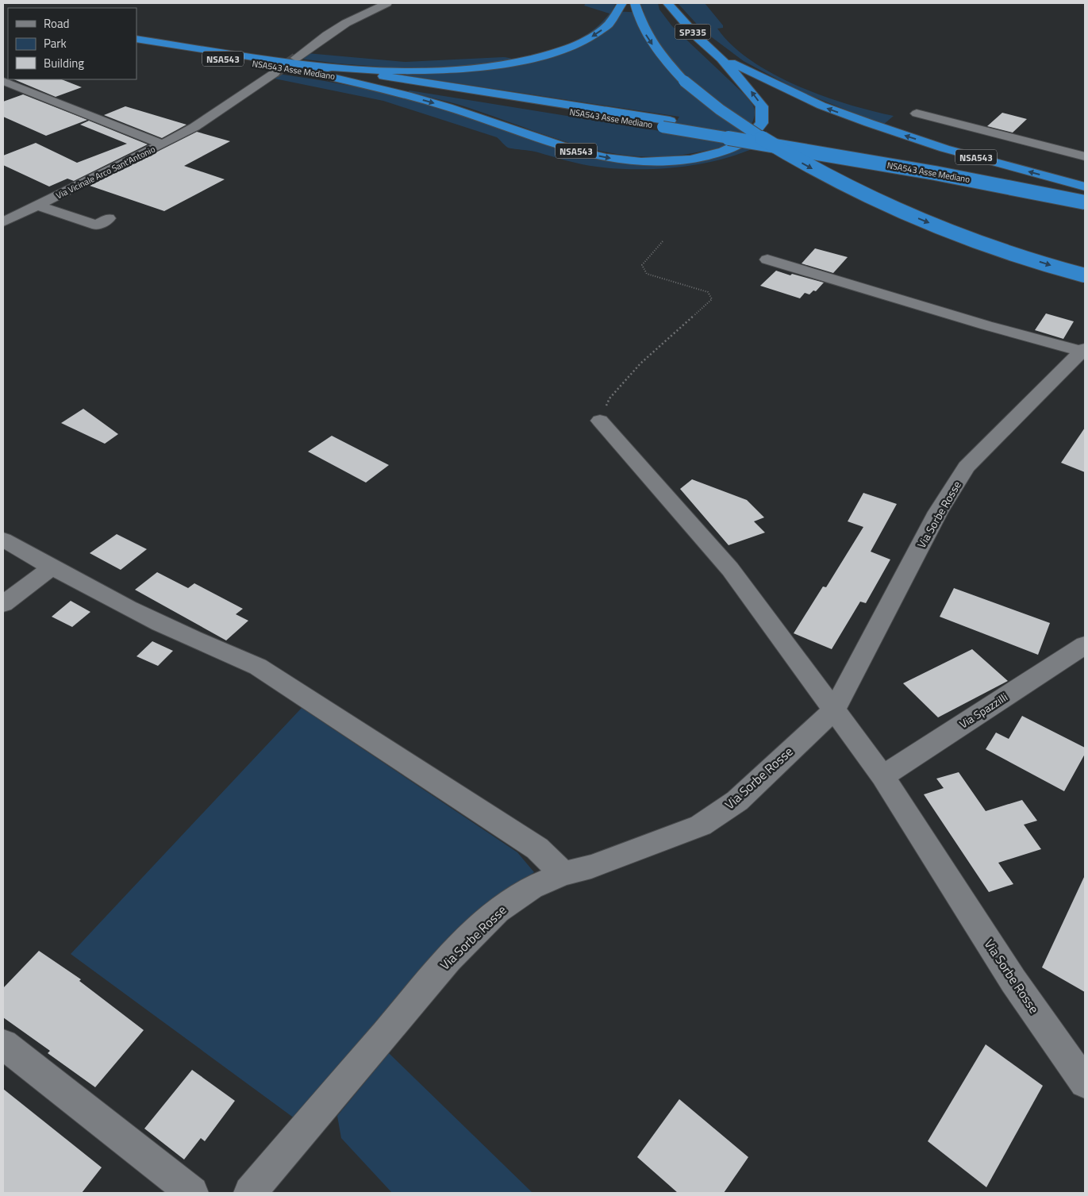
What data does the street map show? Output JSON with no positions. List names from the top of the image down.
{
  "streets": {
    "highway": ["SP335", "NSA543", "NSA543 Asse Mediano"],
    "street": ["Via Vicinale Arco Sant'Antonio", "Via Sorbe Rosse", "Via Spazzilli"]
  },
  "crossings": [
    ["SP335", "NSA543"],
    ["NSA543", "NSA543 Asse Mediano"],
    ["Via Sorbe Rosse", "Via Spazzilli"]
  ],
  "legend": ["Road", "Park", "Building"]
}
